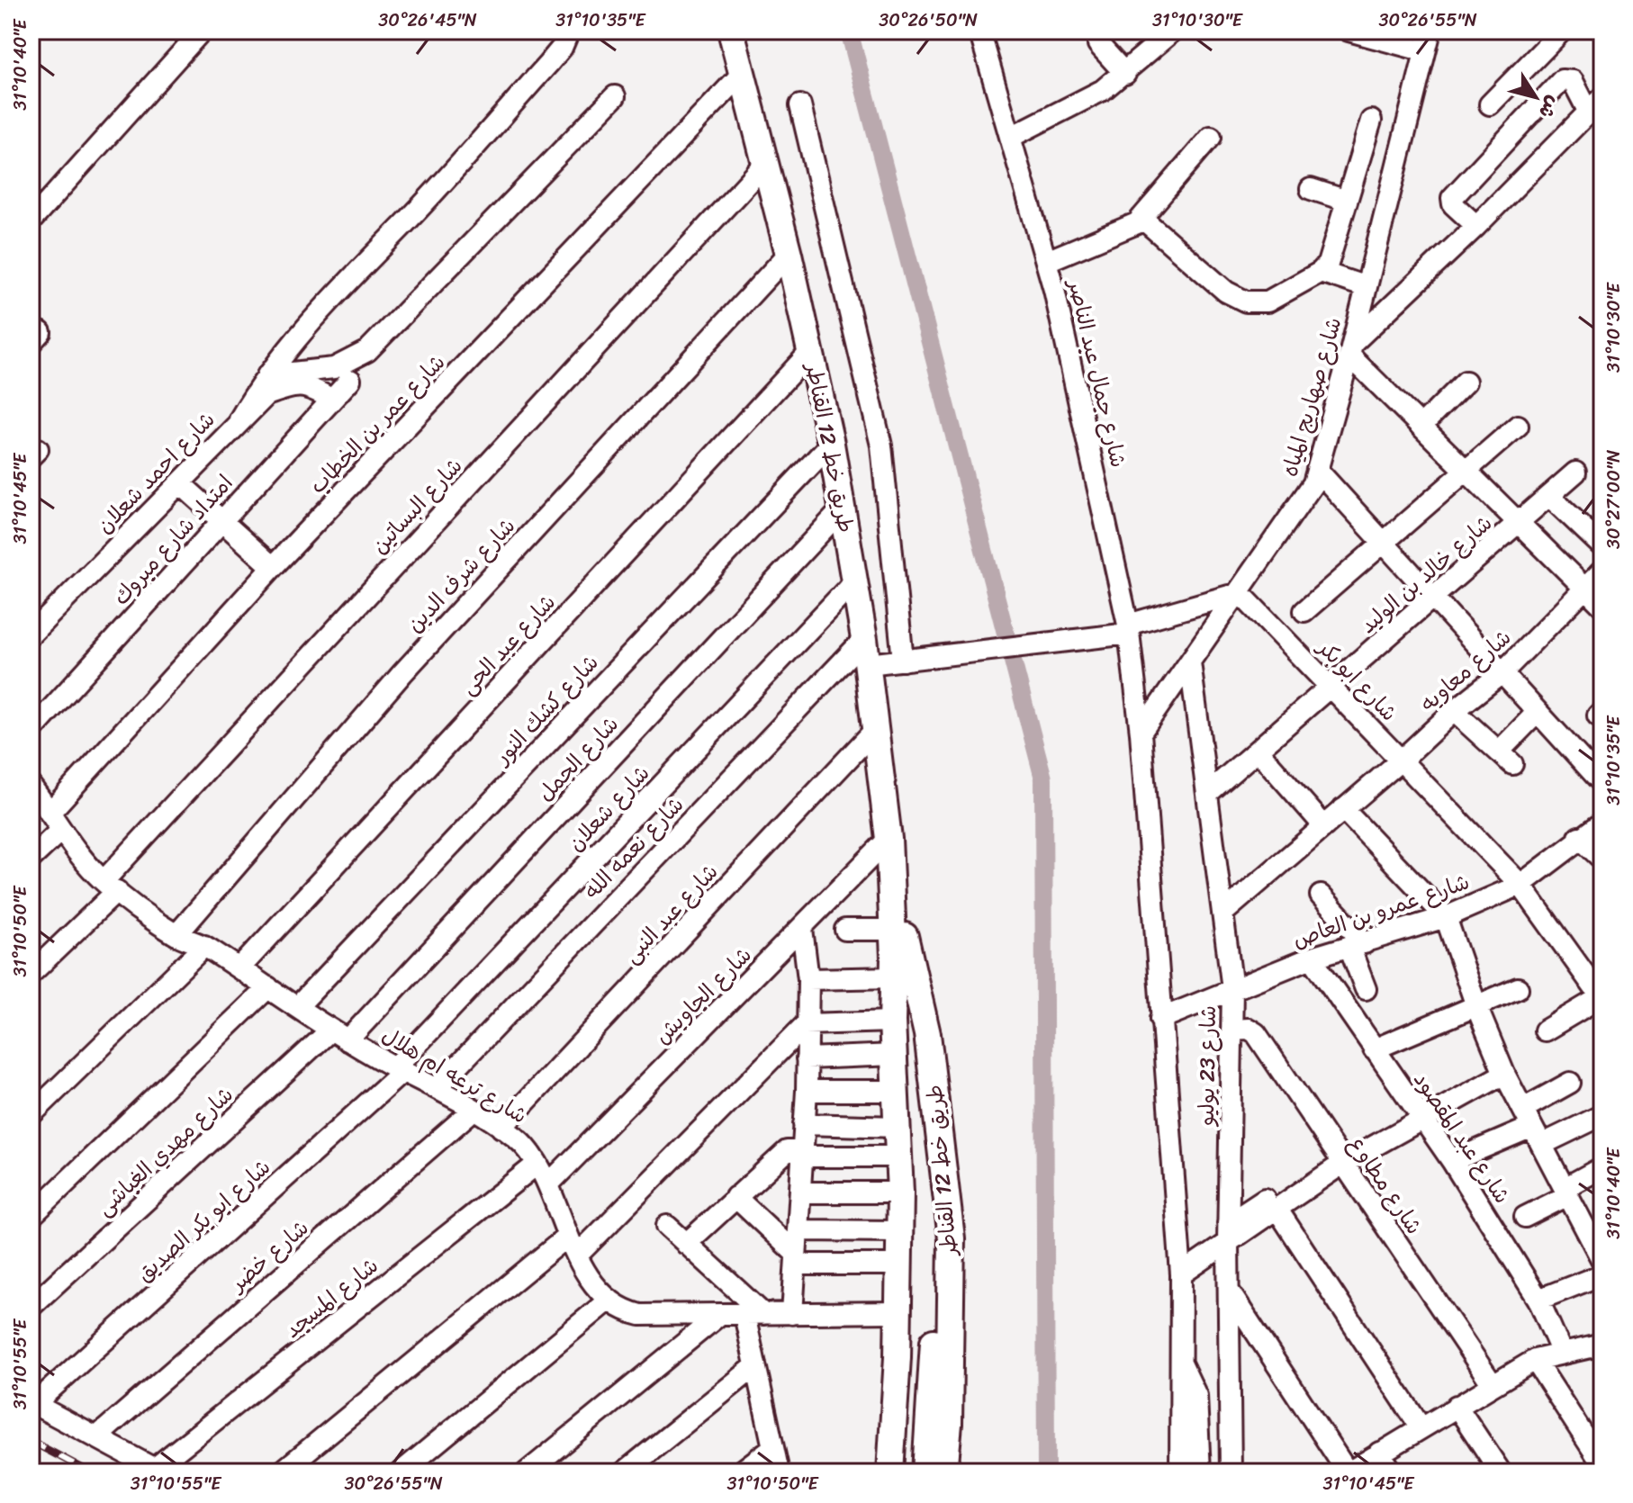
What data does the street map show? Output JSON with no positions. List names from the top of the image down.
{
  "streets": {
    "main road": ["طريق خط 12 القناطر"],
    "street": [
      "شارع جمال عبد الناصر",
      "شارع صهاريج المياه",
      "شارع عمر بن الخطاب",
      "شارع احمد شعلان",
      "شارع البساتين",
      "امتداد شارع مبروك",
      "شارع خالد بن الوليد",
      "شارع شرف الدين",
      "شارع عبد الحى",
      "شارع معاويه",
      "شارع ابو بكر",
      "شارع كشك النور",
      "شارع الجمل",
      "شارع شعلان",
      "شارع نعمه الله",
      "شارع عمرو بن العاص",
      "شارع عبد النبى",
      "شارع الجاويش",
      "شارع 23 يوليو",
      "شارع ترعه ام هلال",
      "شارع عبد المقصود",
      "شارع مهدي الغباشى",
      "شارع مطاوع",
      "شارع ابو بكر الصديق",
      "شارع خضر",
      "شارع المسجد"
    ]
  },
  "crossings": [
    ["شارع جمال عبد الناصر", "شارع صهاريج المياه"],
    ["شارع جمال عبد الناصر", "شارع 23 يوليو"],
    ["شارع صهاريج المياه", "شارع ابو بكر"],
    ["شارع صهاريج المياه", "شارع 23 يوليو"],
    ["شارع عمر بن الخطاب", "طريق خط 12 القناطر"],
    ["شارع عمر بن الخطاب", "شارع ترعه ام هلال"],
    ["طريق خط 12 القناطر", "شارع البساتين"],
    ["طريق خط 12 القناطر", "شارع شرف الدين"],
    ["طريق خط 12 القناطر", "شارع عبد الحى"],
    ["طريق خط 12 القناطر", "شارع كشك النور"],
    ["طريق خط 12 القناطر", "شارع الجمل"],
    ["طريق خط 12 القناطر", "شارع شعلان"],
    ["طريق خط 12 القناطر", "شارع نعمه الله"],
    ["طريق خط 12 القناطر", "شارع عبد النبى"],
    ["طريق خط 12 القناطر", "شارع الجاويش"],
    ["طريق خط 12 القناطر", "شارع ترعه ام هلال"],
    ["شارع احمد شعلان", "امتداد شارع مبروك"],
    ["شارع البساتين", "شارع ترعه ام هلال"],
    ["شارع خالد بن الوليد", "شارع ابو بكر"],
    ["شارع خالد بن الوليد", "شارع 23 يوليو"],
    ["شارع شرف الدين", "شارع ترعه ام هلال"],
    ["شارع عبد الحى", "شارع ترعه ام هلال"],
    ["شارع معاويه", "شارع ابو بكر"],
    ["شارع معاويه", "شارع 23 يوليو"],
    ["شارع ابو بكر", "شارع عمرو بن العاص"],
    ["شارع كشك النور", "شارع ترعه ام هلال"],
    ["شارع الجمل", "شارع ترعه ام هلال"],
    ["شارع الجمل", "شارع مهدي الغباشى"],
    ["شارع شعلان", "شارع ترعه ام هلال"],
    ["شارع شعلان", "شارع ابو بكر الصديق"],
    ["شارع نعمه الله", "شارع ترعه ام هلال"],
    ["شارع عمرو بن العاص", "شارع 23 يوليو"],
    ["شارع عمرو بن العاص", "شارع عبد المقصود"],
    ["شارع عبد النبى", "شارع ترعه ام هلال"],
    ["شارع الجاويش", "شارع ترعه ام هلال"],
    ["شارع 23 يوليو", "شارع مطاوع"],
    ["شارع ترعه ام هلال", "شارع مهدي الغباشى"],
    ["شارع ترعه ام هلال", "شارع ابو بكر الصديق"],
    ["شارع ترعه ام هلال", "شارع خضر"],
    ["شارع ترعه ام هلال", "شارع المسجد"]
  ],
  "north": "bottom right",
  "coordinates": [
    "30°26'45\"N",
    "31°10'35\"E",
    "30°26'50\"N",
    "31°10'30\"E",
    "30°26'55\"N",
    "31°10'40\"E",
    "31°10'45\"E",
    "30°27'00\"N",
    "31°10'50\"E",
    "31°10'55\"E"
  ]
}
